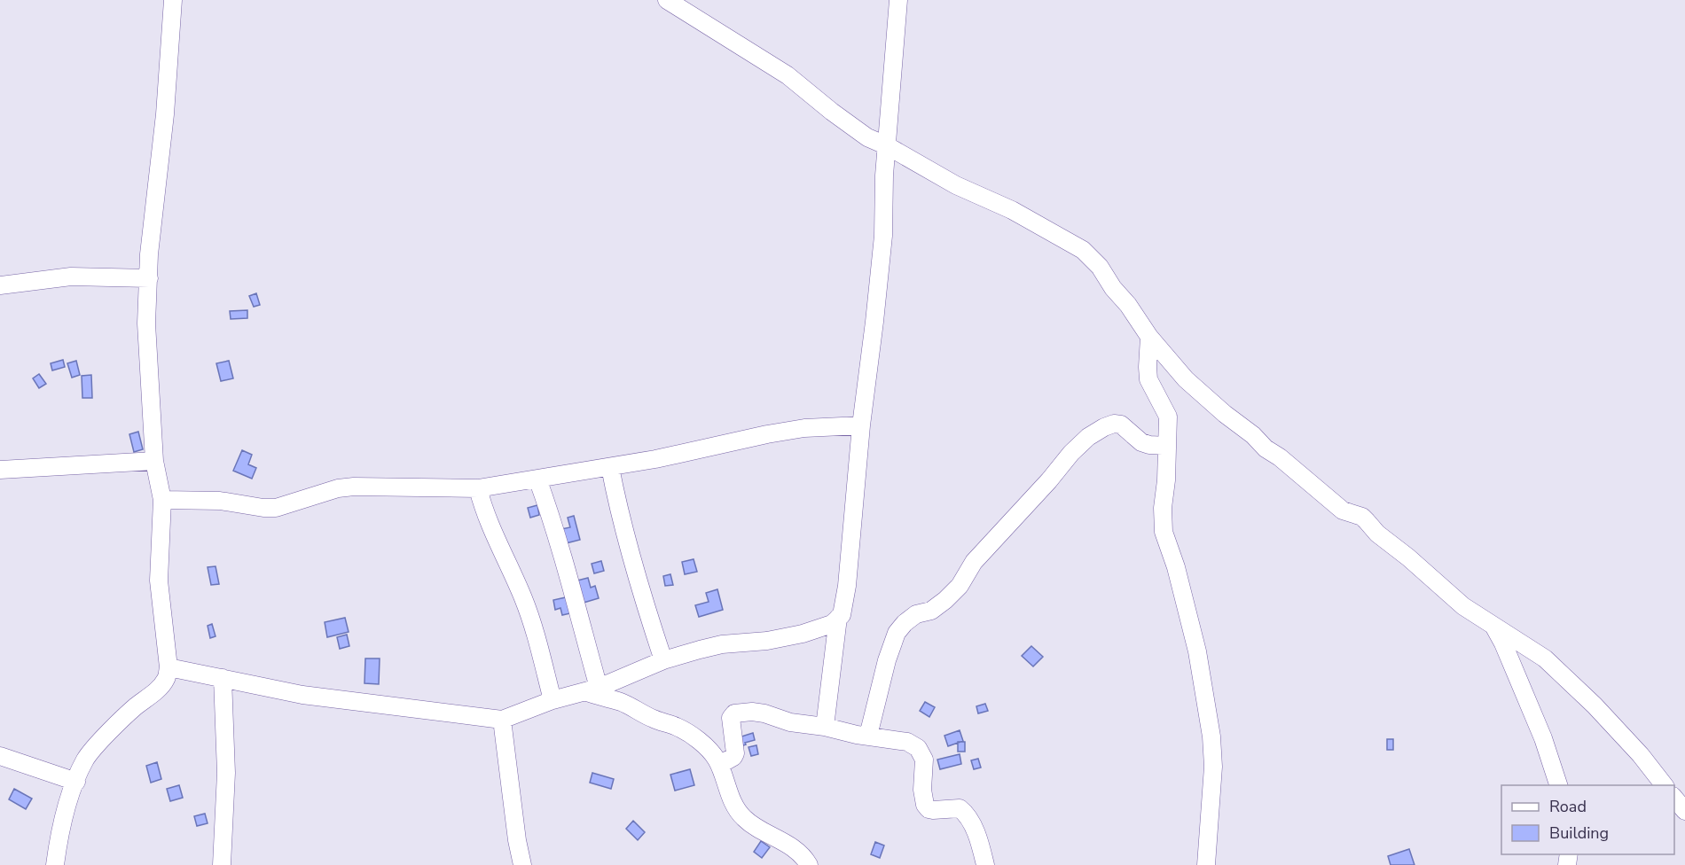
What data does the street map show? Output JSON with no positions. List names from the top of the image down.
{
  "legend": ["Road", "Building"]
}
